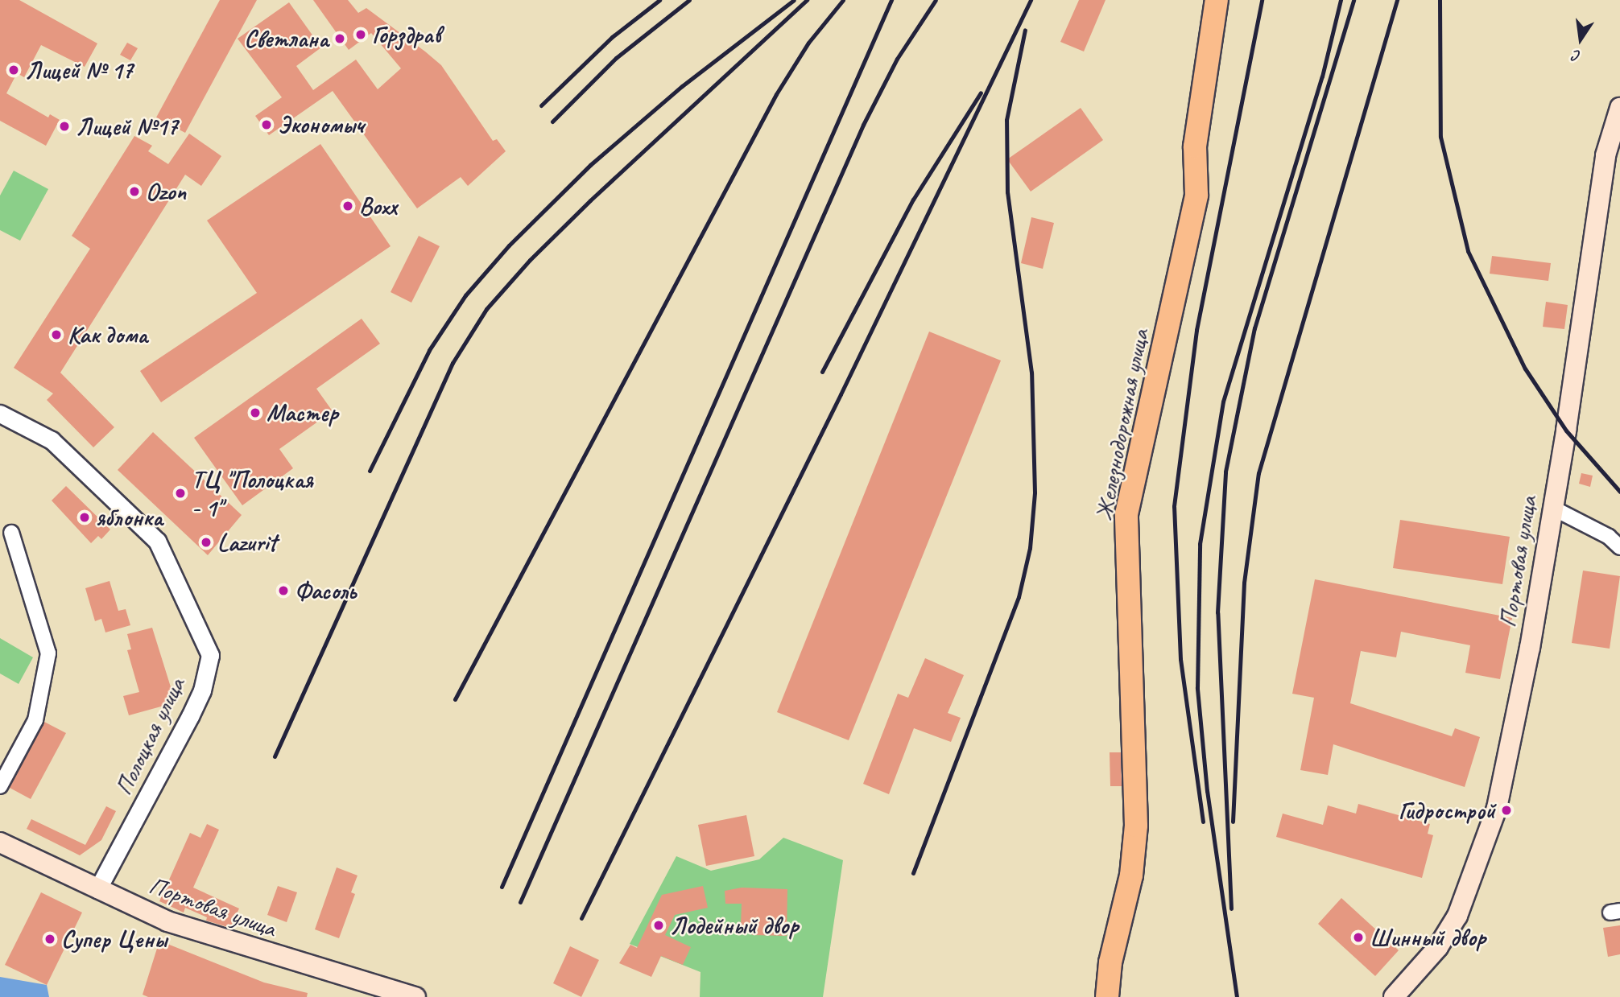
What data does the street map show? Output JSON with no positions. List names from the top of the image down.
{
  "streets": {
    "main road": ["Железнодорожная улица", "Портовая улица"],
    "street": ["Полоцкая улица"]
  },
  "crossings": [
    ["Портовая улица", "Полоцкая улица"]
  ],
  "places": [
    "Горздрав",
    "Светлана",
    "Лицей № 17",
    "Экономыч",
    "Лицей №17",
    "Ozon",
    "Boxx",
    "Как дома",
    "Мастер",
    "ТЦ \"Полоцкая - 1\"",
    "яблонка",
    "Lazurit",
    "Фасоль",
    "Гидрострой",
    "Лодейный двор",
    "Шинный двор",
    "Супер Цены"
  ],
  "north": "bottom"
}
